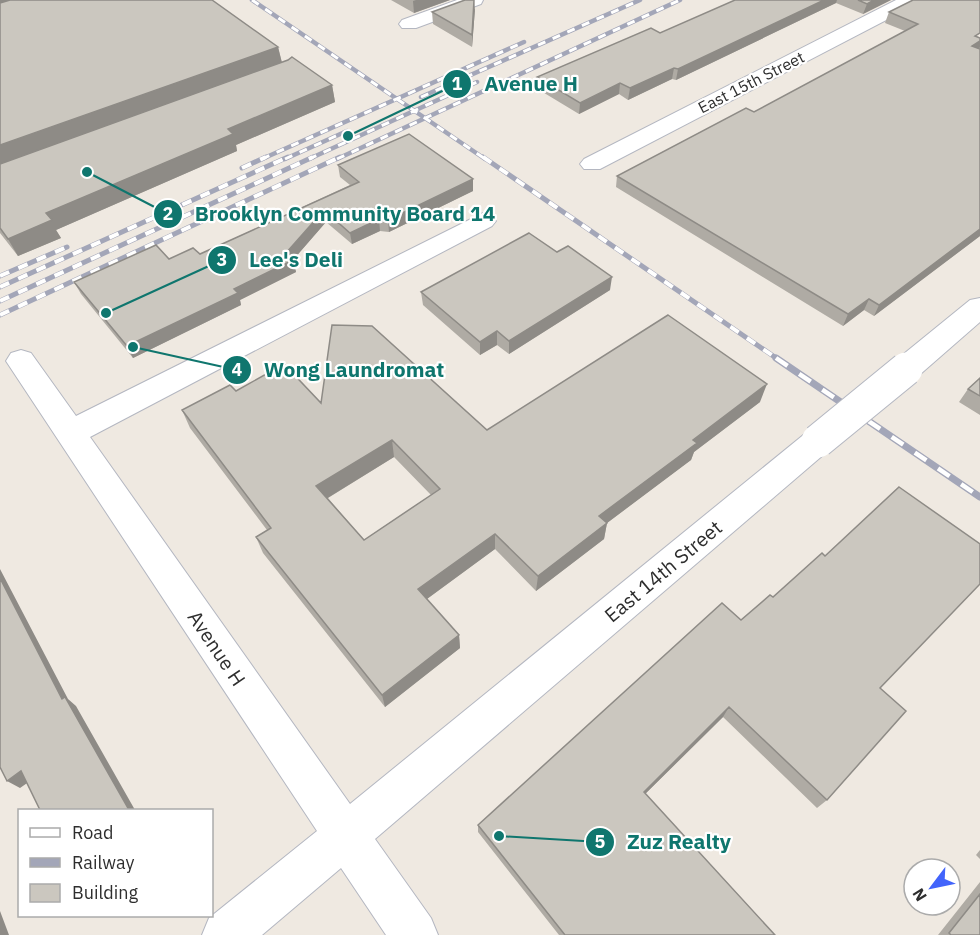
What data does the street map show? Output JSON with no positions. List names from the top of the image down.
{
  "streets": {
    "street": ["East 15th Street", "East 14th Street", "Avenue H"]
  },
  "crossings": [
    ["East 14th Street", "Avenue H"]
  ],
  "places": [
    "Avenue H",
    "Brooklyn Community Board 14",
    "Lee's Deli",
    "Wong Laundromat",
    "Zuz Realty"
  ],
  "legend": ["Road", "Railway", "Building"],
  "north": "bottom left"
}
